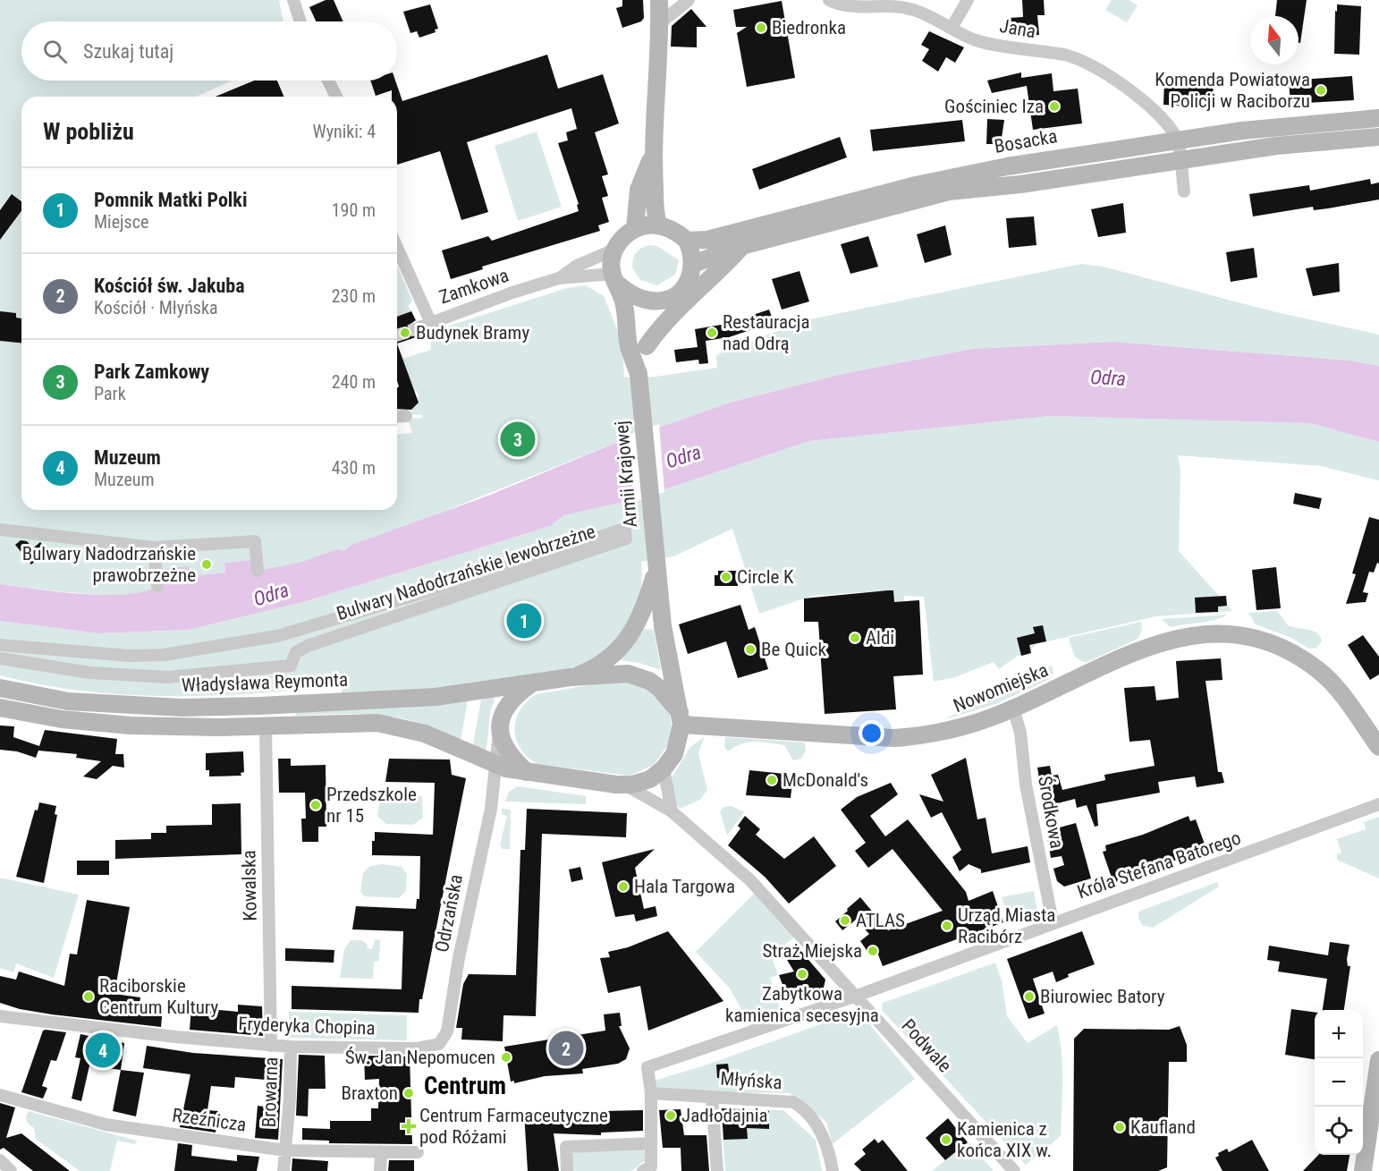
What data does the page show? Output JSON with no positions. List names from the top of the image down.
{
  "streets": {
    "street": [
      "Jana",
      "Bosacka",
      "Zamkowa",
      "Armii Krajowej",
      "Bulwary Nadodrzańskie lewobrzeżne",
      "Władysława Reymonta",
      "Nowomiejska",
      "Środkowa",
      "Króla Stefana Batorego",
      "Kowalska",
      "Odrzańska",
      "Fryderyka Chopina",
      "Podwale",
      "Młyńska",
      "Browarna",
      "Rzeźnicza"
    ]
  },
  "crossings": [
    ["Jana", "Bosacka"],
    ["Bosacka", "Zamkowa"],
    ["Bosacka", "Armii Krajowej"],
    ["Zamkowa", "Armii Krajowej"],
    ["Armii Krajowej", "Władysława Reymonta"],
    ["Armii Krajowej", "Nowomiejska"],
    ["Armii Krajowej", "Odrzańska"],
    ["Armii Krajowej", "Podwale"],
    ["Władysława Reymonta", "Nowomiejska"],
    ["Władysława Reymonta", "Odrzańska"],
    ["Władysława Reymonta", "Podwale"],
    ["Nowomiejska", "Środkowa"],
    ["Nowomiejska", "Odrzańska"],
    ["Nowomiejska", "Podwale"],
    ["Środkowa", "Króla Stefana Batorego"],
    ["Króla Stefana Batorego", "Podwale"],
    ["Króla Stefana Batorego", "Młyńska"],
    ["Kowalska", "Fryderyka Chopina"],
    ["Odrzańska", "Fryderyka Chopina"],
    ["Odrzańska", "Podwale"],
    ["Fryderyka Chopina", "Browarna"],
    ["Browarna", "Rzeźnicza"]
  ],
  "districts": ["Centrum"],
  "water": ["Odra"],
  "places": {
    "other": [
      "Biedronka",
      "Komenda Powiatowa Policji w Raciborzu",
      "Gościniec Iza",
      "Budynek Bramy",
      "Restauracja nad Odrą",
      "Bulwary Nadodrzańskie prawobrzeżne",
      "Circle K",
      "Aldi",
      "Be Quick",
      "McDonald's",
      "Przedszkole nr 15",
      "Hala Targowa",
      "ATLAS",
      "Urząd Miasta Racibórz",
      "Straż Miejska",
      "Zabytkowa kamienica secesyjna",
      "Raciborskie Centrum Kultury",
      "Biurowiec Batory",
      "Św. Jan Nepomucen",
      "Braxton",
      "Jadłodajnia",
      "Kaufland",
      "Kamienica z końca XIX w."
    ],
    "health": ["Centrum Farmaceutyczne pod Różami"]
  },
  "north": "top",
  "page": {
    "search": "Szukaj tutaj",
    "heading": ["W pobliżu", "Wyniki: 4"],
    "list": [
      {
        "mark": "1",
        "name": "Pomnik Matki Polki",
        "note": "Miejsce",
        "value": "190 m"
      },
      {
        "mark": "2",
        "name": "Kościół św. Jakuba",
        "note": "Kościół · Młyńska",
        "value": "230 m"
      },
      {
        "mark": "3",
        "name": "Park Zamkowy",
        "note": "Park",
        "value": "240 m"
      },
      {
        "mark": "4",
        "name": "Muzeum",
        "note": "Muzeum",
        "value": "430 m"
      }
    ],
    "pins": [
      "3",
      "1",
      "2",
      "4"
    ],
    "map_buttons": ["+", "−"]
  }
}
